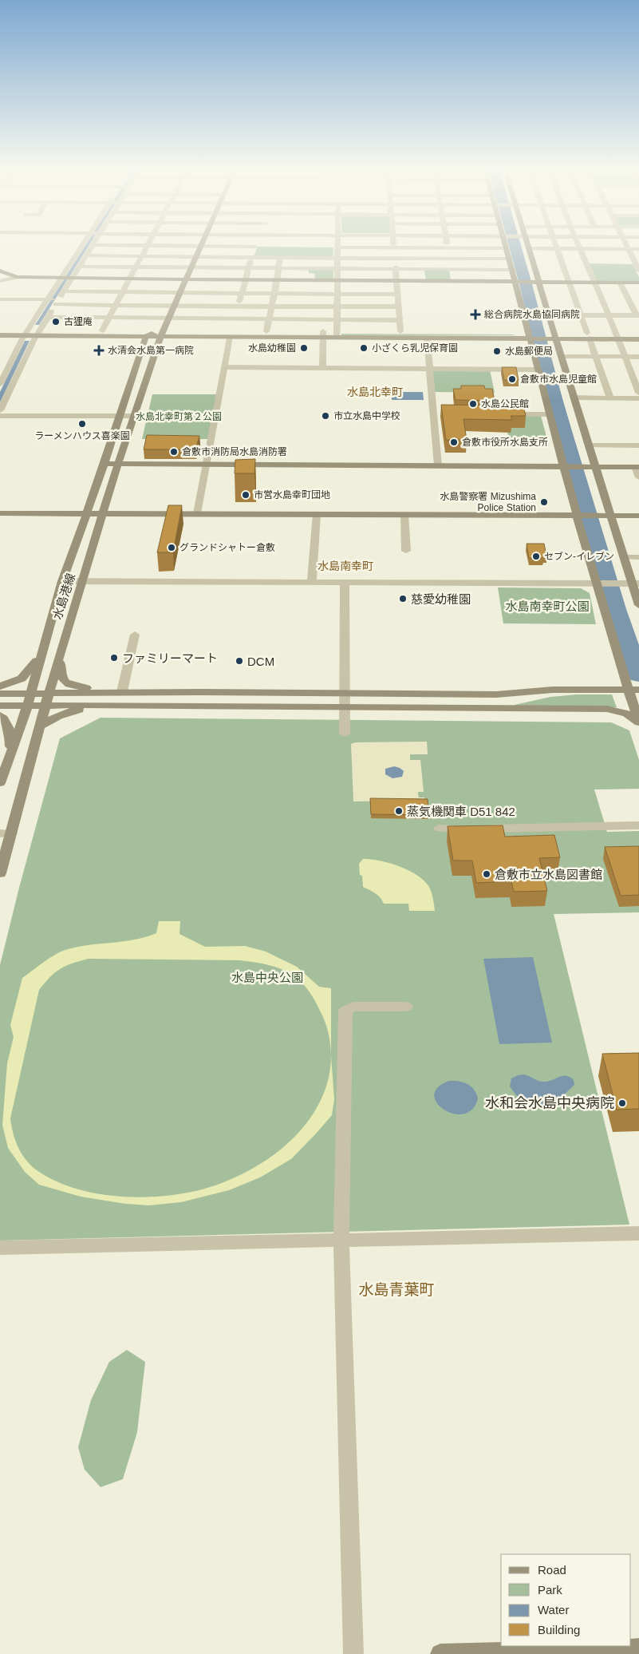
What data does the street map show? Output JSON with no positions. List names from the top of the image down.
{
  "streets": {
    "street": ["水島港線"]
  },
  "districts": ["水島北幸町", "水島南幸町", "水島青葉町"],
  "parks": ["水島北幸町第２公園", "水島南幸町公園", "水島中央公園"],
  "places": {
    "health": ["総合病院水島協同病院", "水清会水島第一病院"],
    "other": [
      "古狸庵",
      "水島幼稚園",
      "小ざくら乳児保育園",
      "水島郵便局",
      "倉敷市水島児童館",
      "水島公民館",
      "市立水島中学校",
      "ラーメンハウス喜楽園",
      "倉敷市役所水島支所",
      "倉敷市消防局水島消防署",
      "市営水島幸町団地",
      "水島警察署 Mizushima Police Station",
      "グランドシャトー倉敷",
      "セブン-イレブン",
      "慈愛幼稚園",
      "ファミリーマート",
      "DCM",
      "蒸気機関車 D51 842",
      "倉敷市立水島図書館",
      "水和会水島中央病院"
    ]
  },
  "legend": [
    "Road",
    "Park",
    "Water",
    "Building"
  ]
}
